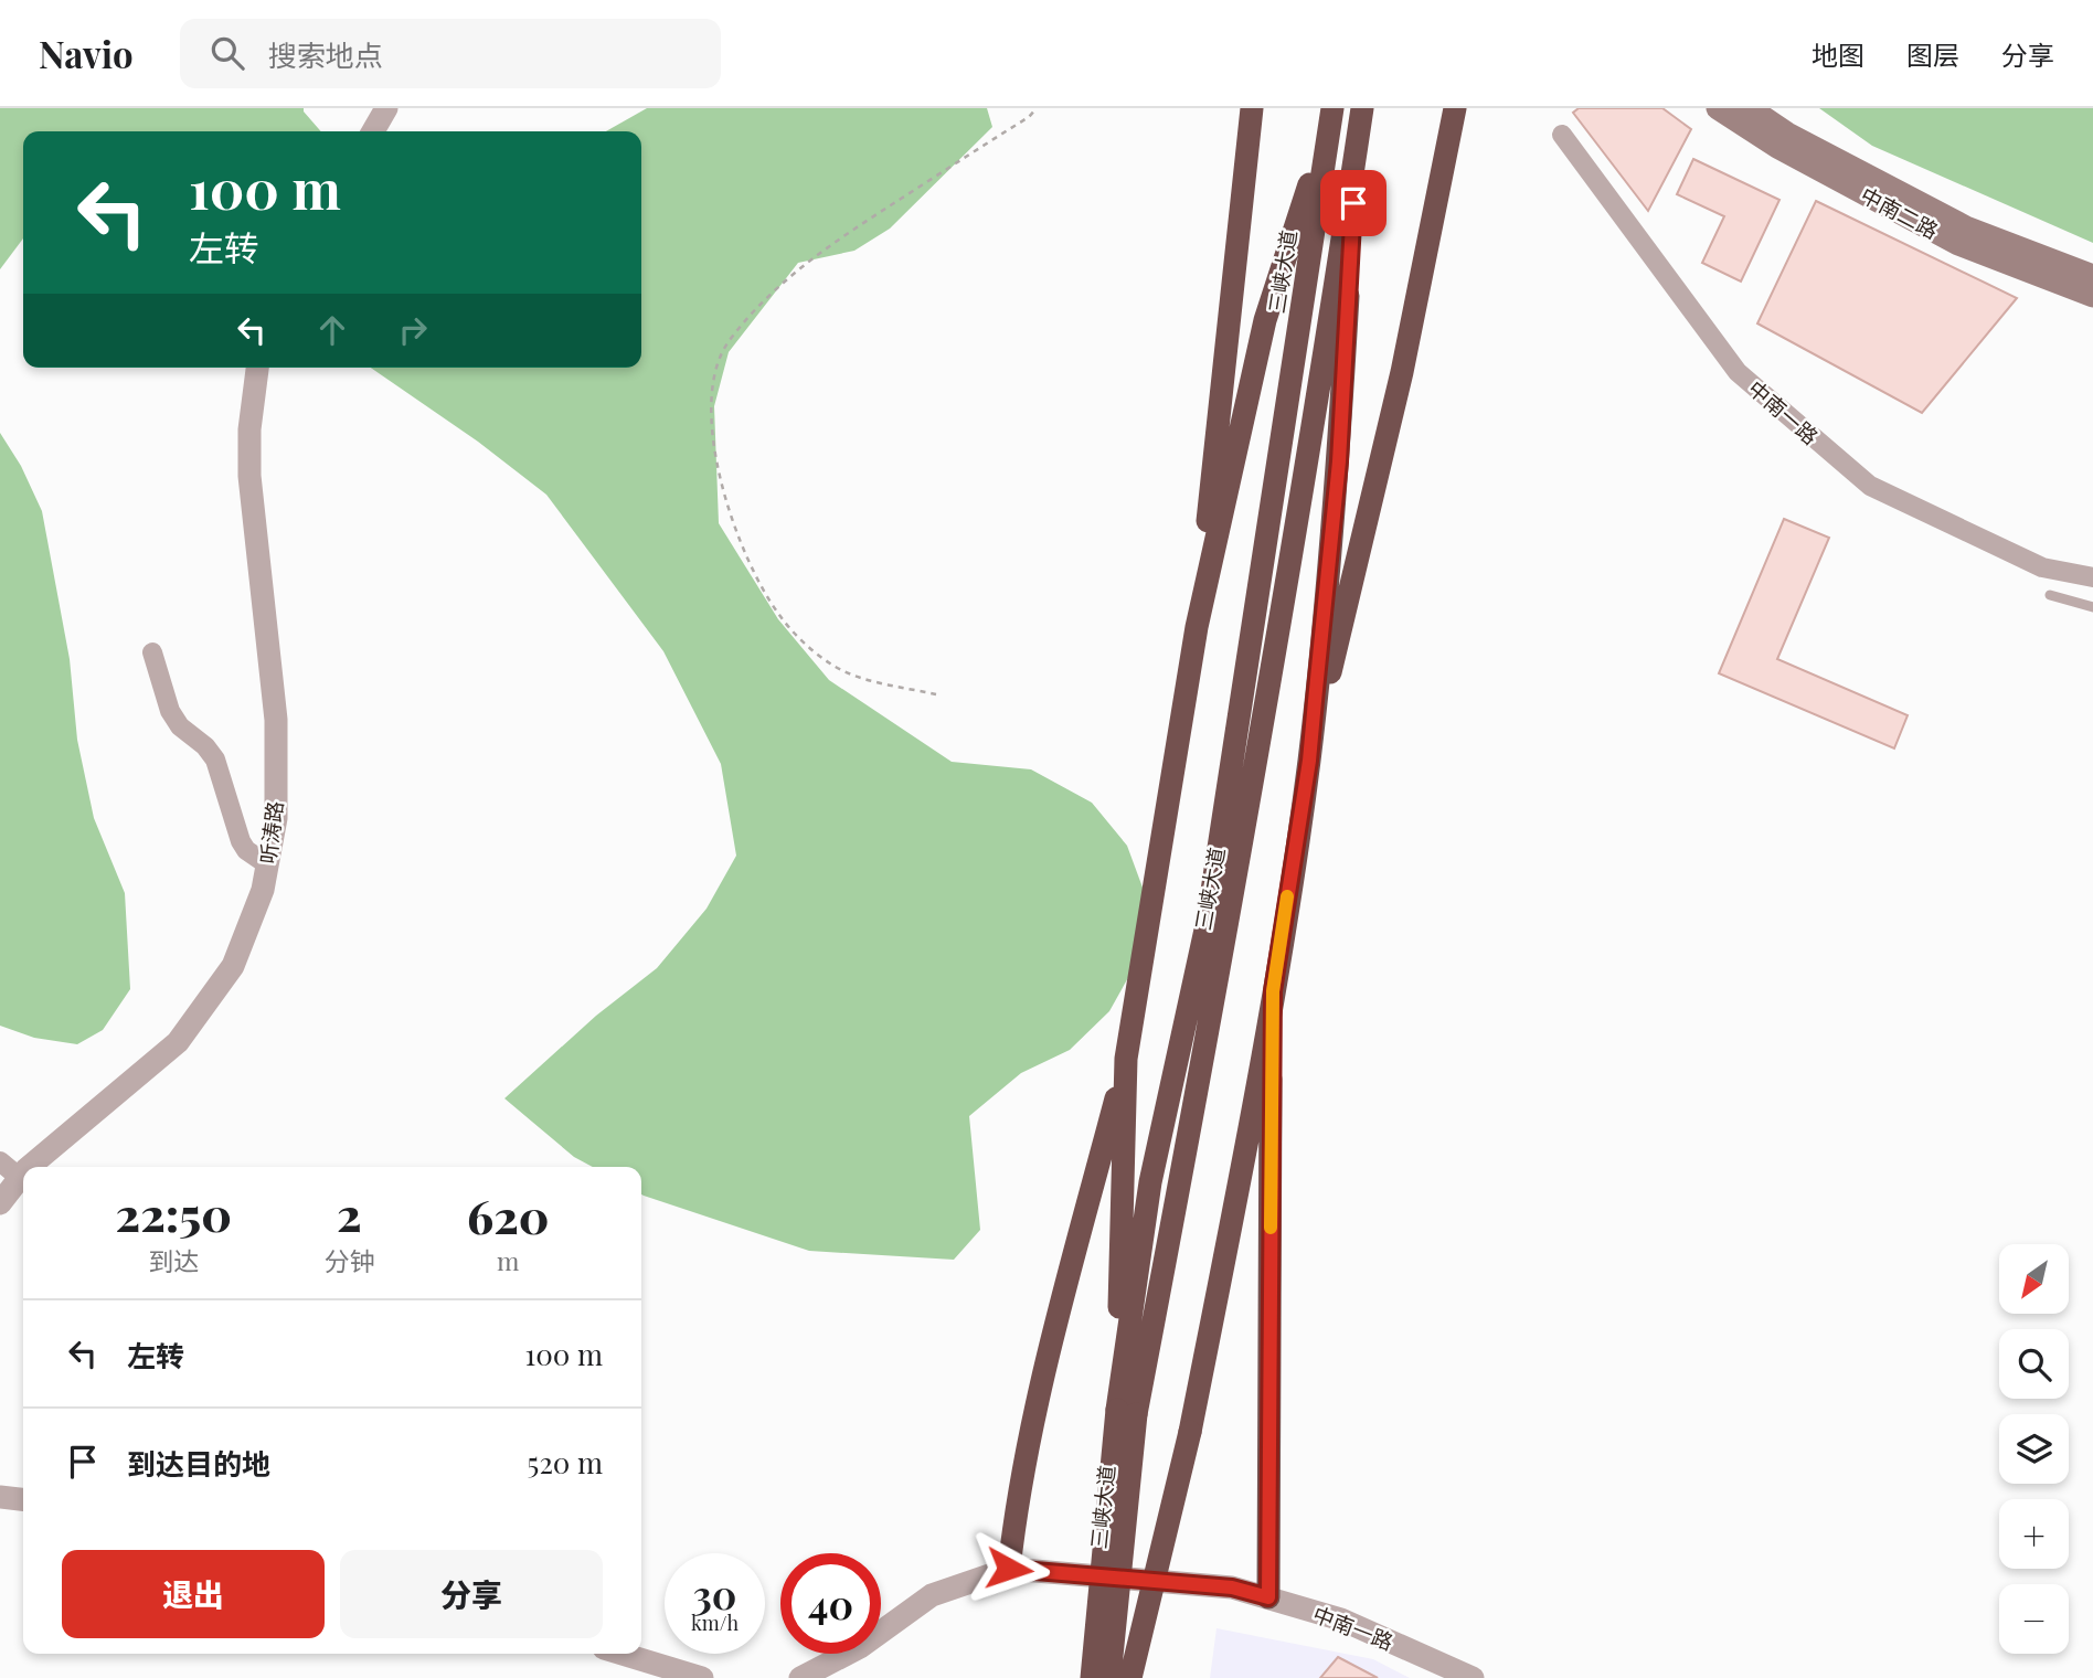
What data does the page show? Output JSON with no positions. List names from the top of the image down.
{
  "streets": {
    "highway": ["三峡大道"],
    "main road": ["中南二路"],
    "street": ["中南一路", "听涛路"]
  },
  "north": "bottom left",
  "page": {
    "header": "Navio",
    "search": "搜索地点",
    "nav": ["地图", "图层", "分享"],
    "turn": ["100 m", "左转"],
    "eta": [
      "22:50",
      "到达",
      "2",
      "分钟",
      "620",
      "m"
    ],
    "map_buttons": ["+", "−"],
    "list": [
      {
        "name": "左转",
        "value": "100 m"
      },
      {
        "name": "到达目的地",
        "value": "520 m"
      }
    ],
    "buttons": ["退出", "分享"],
    "speed": "30 km/h",
    "limit": "40"
  }
}
